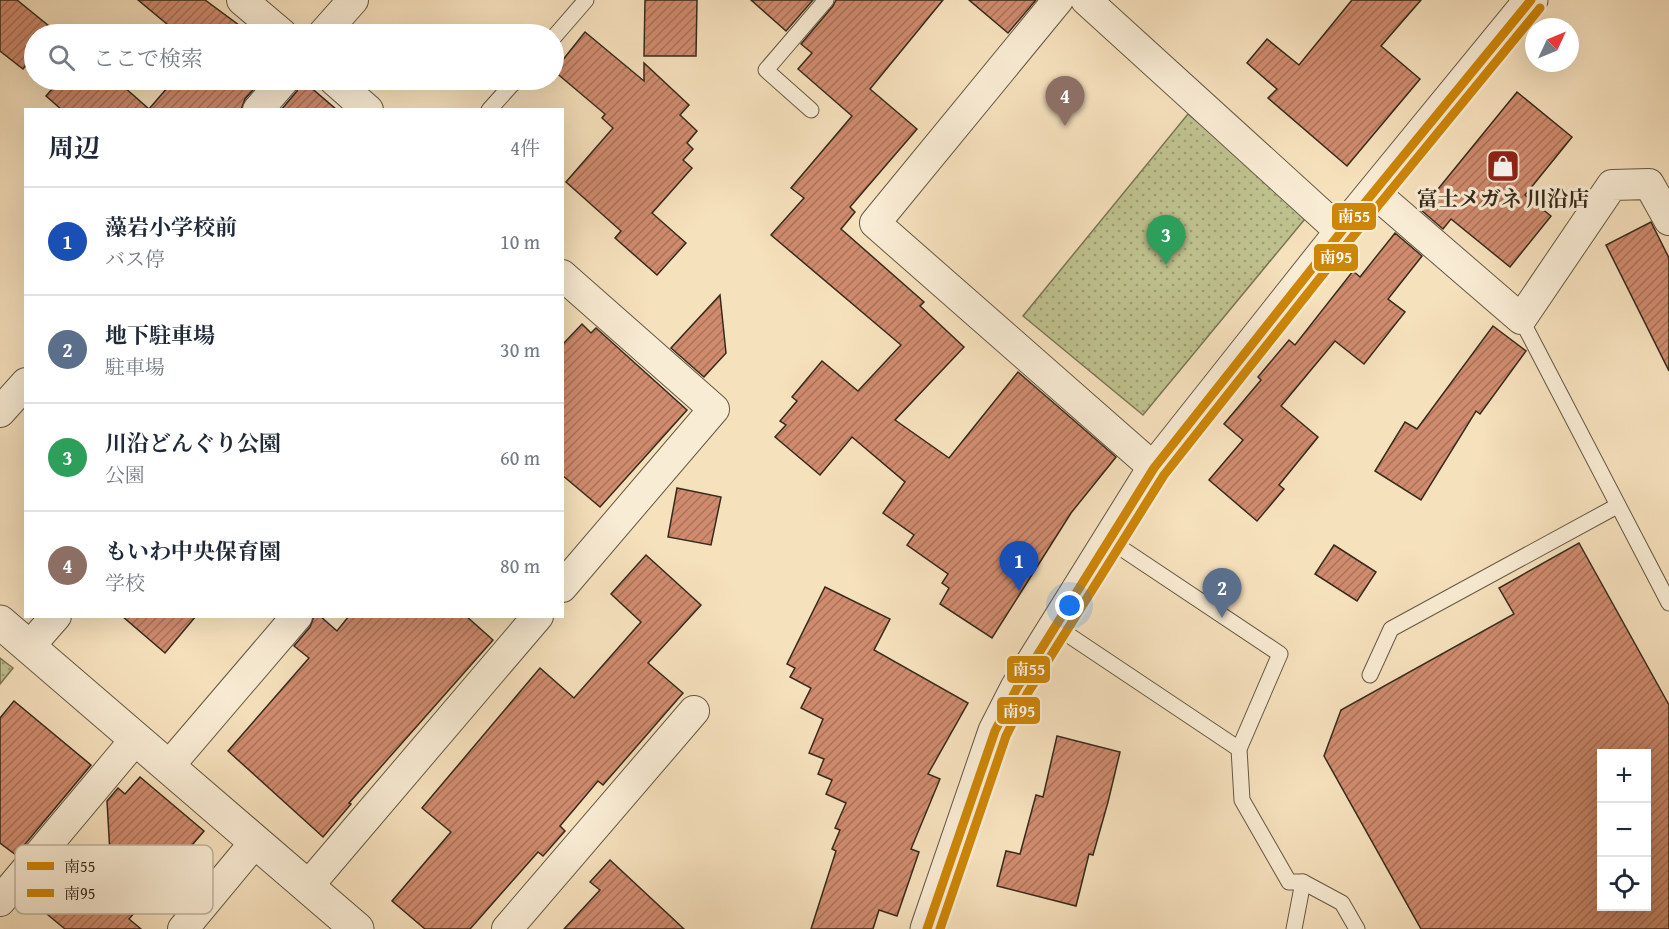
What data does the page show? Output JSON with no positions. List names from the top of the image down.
{
  "places": {
    "shop": ["富士メガネ 川沿店"]
  },
  "lines": ["transit line 南55", "transit line 南95"],
  "legend": ["南55", "南95"],
  "north": "top right",
  "page": {
    "search": "ここで検索",
    "pins": [
      "4",
      "3",
      "1",
      "2"
    ],
    "heading": ["周辺", "4件"],
    "list": [
      {
        "mark": "1",
        "name": "藻岩小学校前",
        "note": "バス停",
        "value": "10 m"
      },
      {
        "mark": "2",
        "name": "地下駐車場",
        "note": "駐車場",
        "value": "30 m"
      },
      {
        "mark": "3",
        "name": "川沿どんぐり公園",
        "note": "公園",
        "value": "60 m"
      },
      {
        "mark": "4",
        "name": "もいわ中央保育園",
        "note": "学校",
        "value": "80 m"
      }
    ],
    "map_buttons": ["+", "−"]
  }
}
